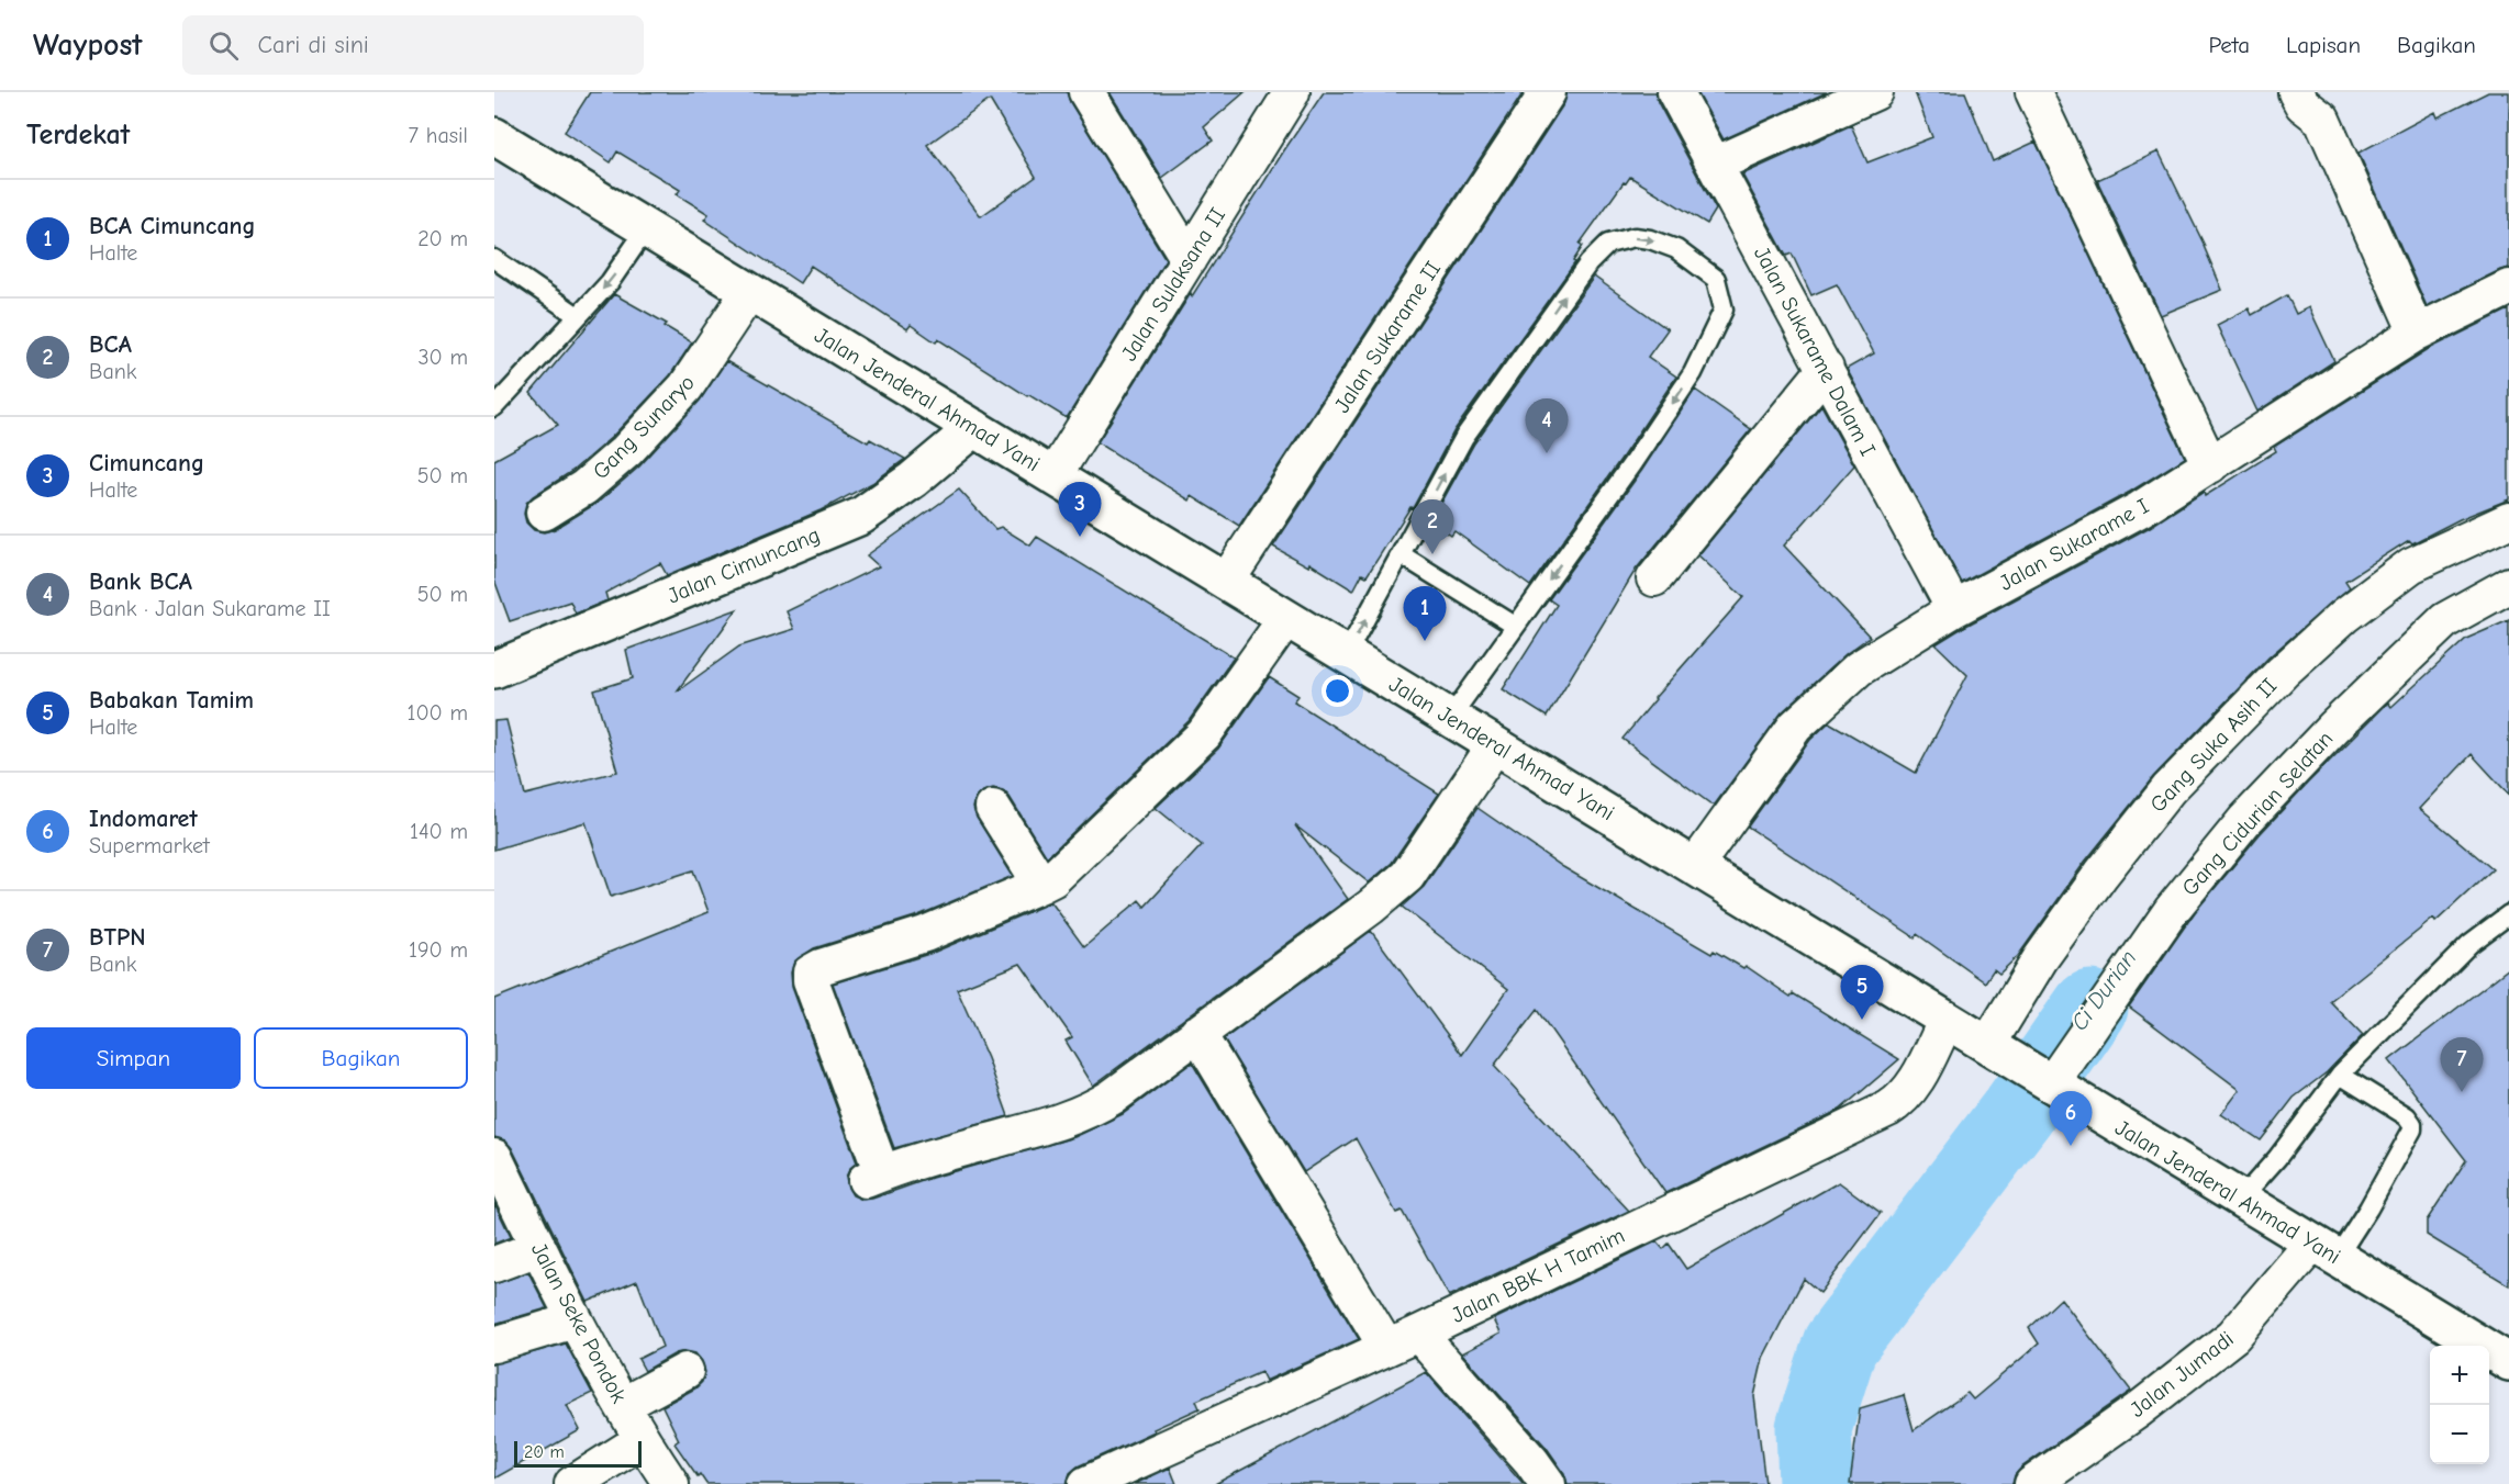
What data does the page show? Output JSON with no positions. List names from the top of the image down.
{
  "streets": {
    "main road": ["Jalan Jenderal Ahmad Yani", "Jalan Cimuncang"],
    "street": [
      "Jalan Sulaksana II",
      "Jalan Sukarame II",
      "Jalan Sukarame Dalam I",
      "Gang Sunaryo",
      "Jalan Sukarame I",
      "Gang Suka Asih II",
      "Gang Cidurian Selatan",
      "Jalan BBK H Tamim",
      "Jalan Seke Pondok",
      "Jalan Jumadi"
    ]
  },
  "crossings": [
    ["Jalan Sulaksana II", "Jalan Jenderal Ahmad Yani"],
    ["Jalan Sukarame II", "Jalan Jenderal Ahmad Yani"],
    ["Jalan Sukarame Dalam I", "Jalan Sukarame I"],
    ["Jalan Jenderal Ahmad Yani", "Gang Sunaryo"],
    ["Jalan Jenderal Ahmad Yani", "Jalan Sukarame I"],
    ["Jalan Jenderal Ahmad Yani", "Jalan Cimuncang"],
    ["Jalan Jenderal Ahmad Yani", "Gang Suka Asih II"],
    ["Jalan Jenderal Ahmad Yani", "Gang Cidurian Selatan"],
    ["Jalan Jenderal Ahmad Yani", "Jalan BBK H Tamim"],
    ["Jalan Jenderal Ahmad Yani", "Jalan Jumadi"],
    ["Gang Suka Asih II", "Gang Cidurian Selatan"]
  ],
  "water": ["Ci Durian"],
  "scale_bar": "20 m",
  "page": {
    "header": "Waypost",
    "search": "Cari di sini",
    "nav": ["Peta", "Lapisan", "Bagikan"],
    "heading": ["Terdekat", "7 hasil"],
    "list": [
      {
        "mark": "1",
        "name": "BCA Cimuncang",
        "note": "Halte",
        "value": "20 m"
      },
      {
        "mark": "2",
        "name": "BCA",
        "note": "Bank",
        "value": "30 m"
      },
      {
        "mark": "3",
        "name": "Cimuncang",
        "note": "Halte",
        "value": "50 m"
      },
      {
        "mark": "4",
        "name": "Bank BCA",
        "note": "Bank · Jalan Sukarame II",
        "value": "50 m"
      },
      {
        "mark": "5",
        "name": "Babakan Tamim",
        "note": "Halte",
        "value": "100 m"
      },
      {
        "mark": "6",
        "name": "Indomaret",
        "note": "Supermarket",
        "value": "140 m"
      },
      {
        "mark": "7",
        "name": "BTPN",
        "note": "Bank",
        "value": "190 m"
      }
    ],
    "pins": [
      "4",
      "3",
      "2",
      "1",
      "5",
      "7",
      "6"
    ],
    "buttons": ["Simpan", "Bagikan"],
    "map_buttons": ["+", "−"],
    "scale": "20 m"
  }
}
